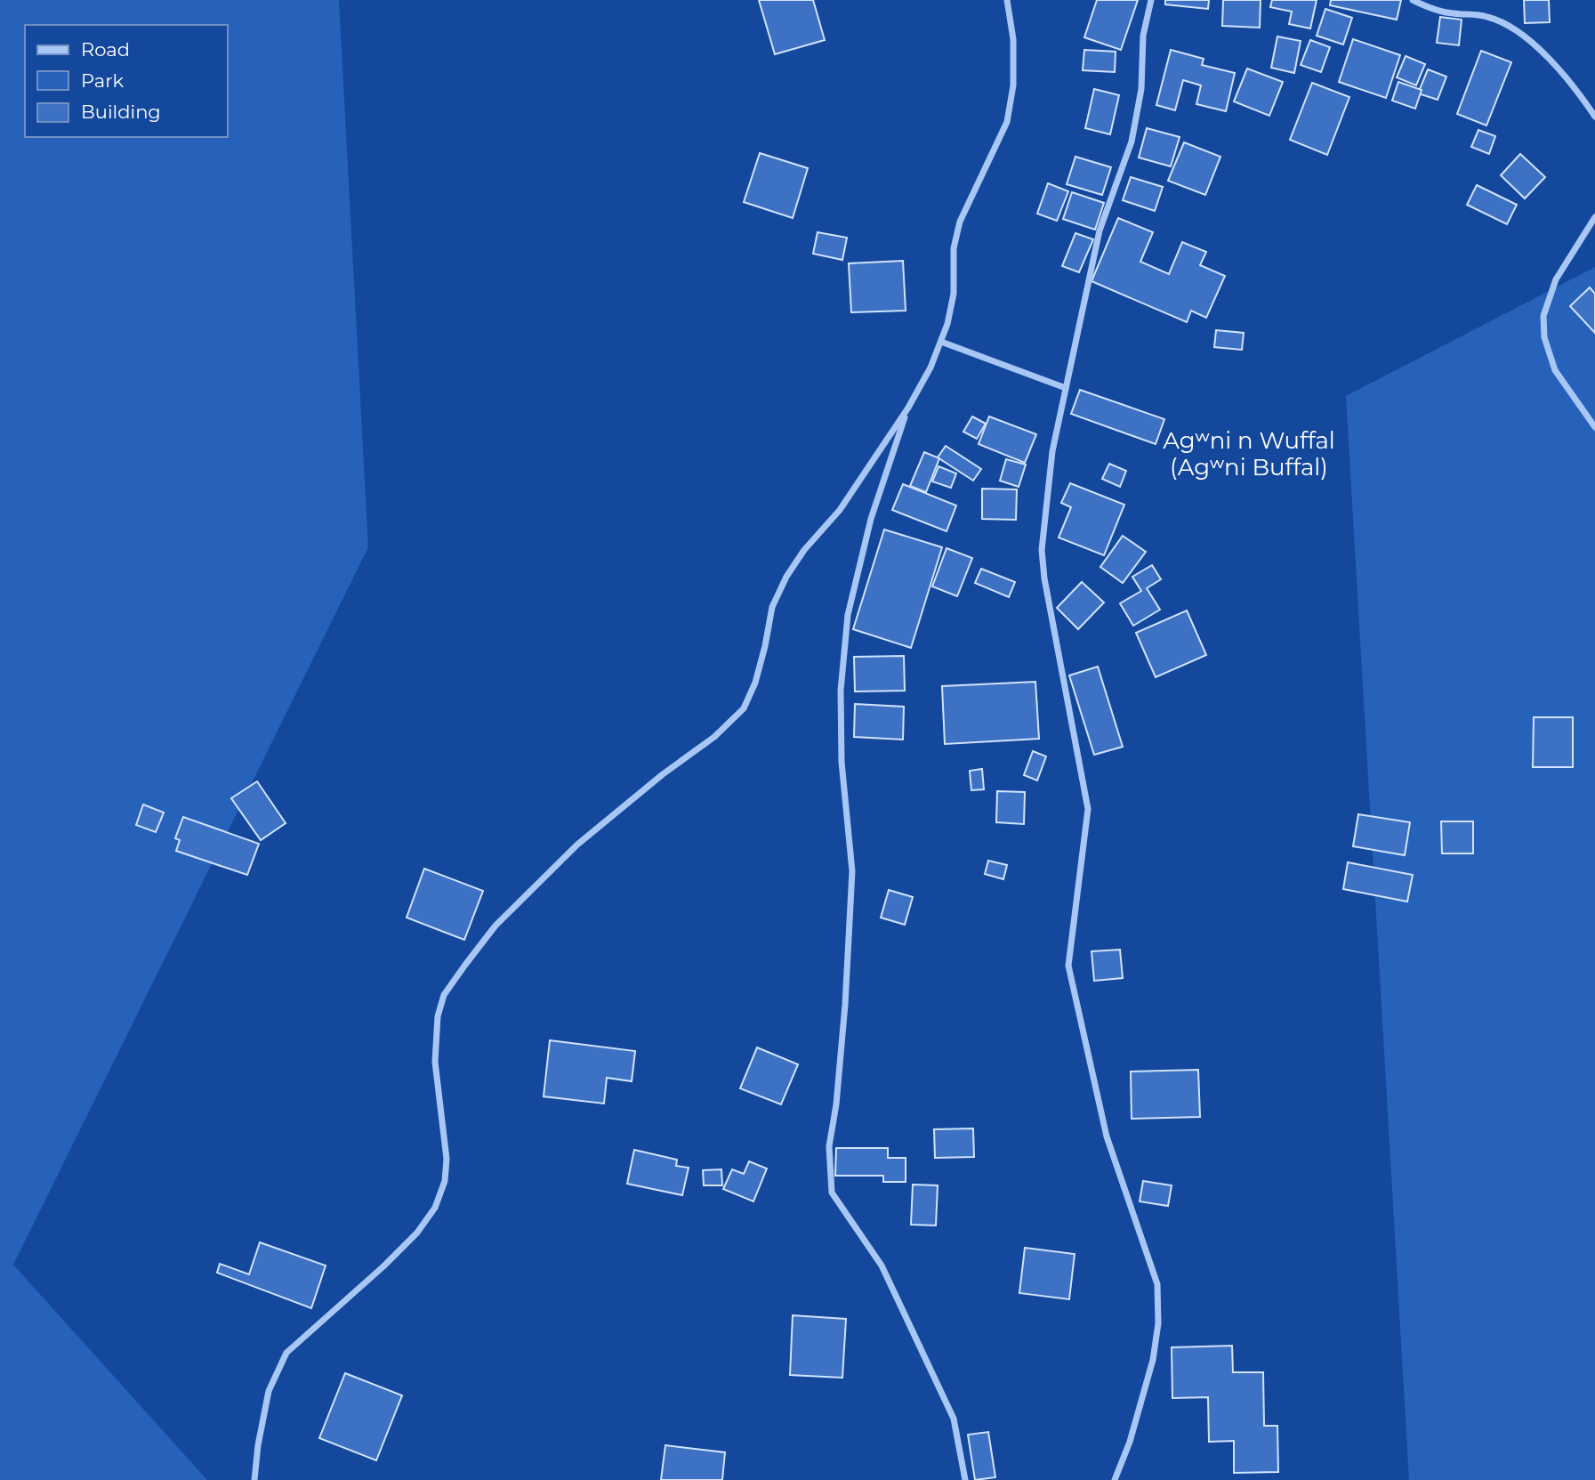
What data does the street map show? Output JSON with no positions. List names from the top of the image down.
{
  "districts": ["Agʷni n Wuffal (Agʷni Buffal)"],
  "legend": ["Road", "Park", "Building"]
}
